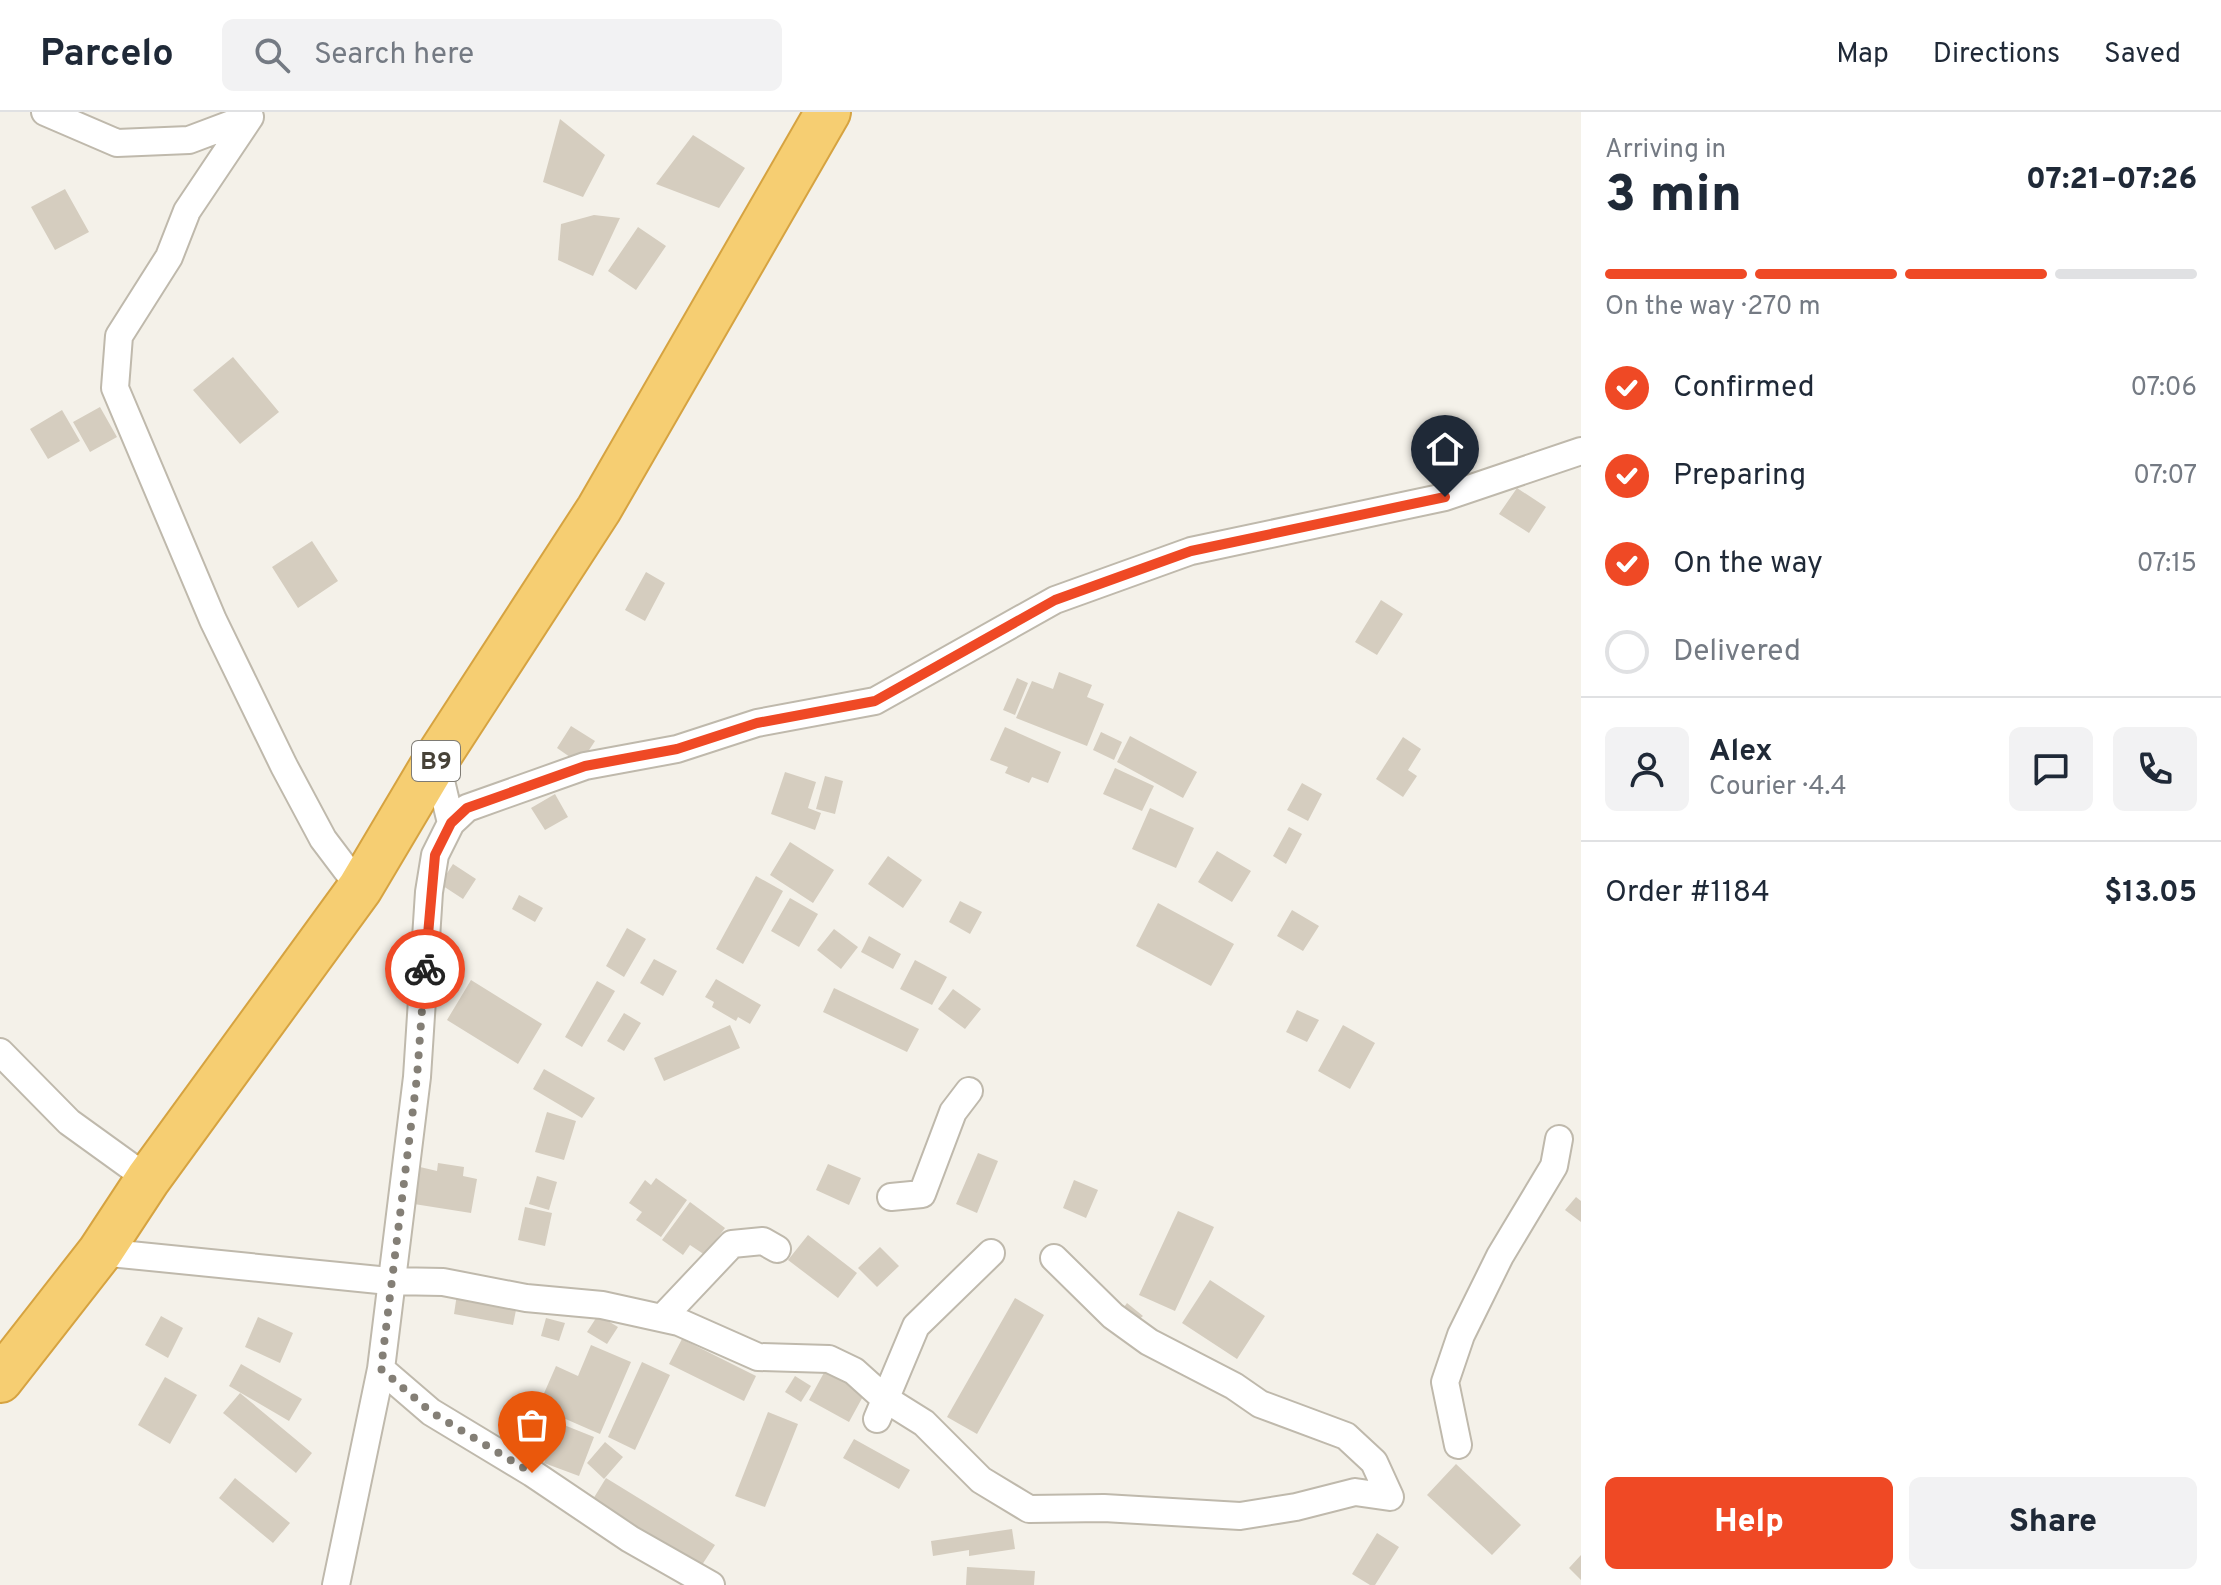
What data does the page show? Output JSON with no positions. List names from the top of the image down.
{
  "streets": {
    "highway": ["B9"]
  },
  "page": {
    "header": "Parcelo",
    "search": "Search here",
    "nav": ["Map", "Directions", "Saved"],
    "heading": ["3 min", "Arriving in", "07:21–07:26"],
    "panel": [
      "Alex",
      "Courier · 4.4",
      "Order #1184",
      "$13.05"
    ],
    "bar": "On the way · 270 m",
    "list": [
      ["Confirmed", "07:06"],
      ["Preparing", "07:07"],
      ["On the way", "07:15"],
      "Delivered"
    ],
    "buttons": ["Help", "Share"]
  }
}
